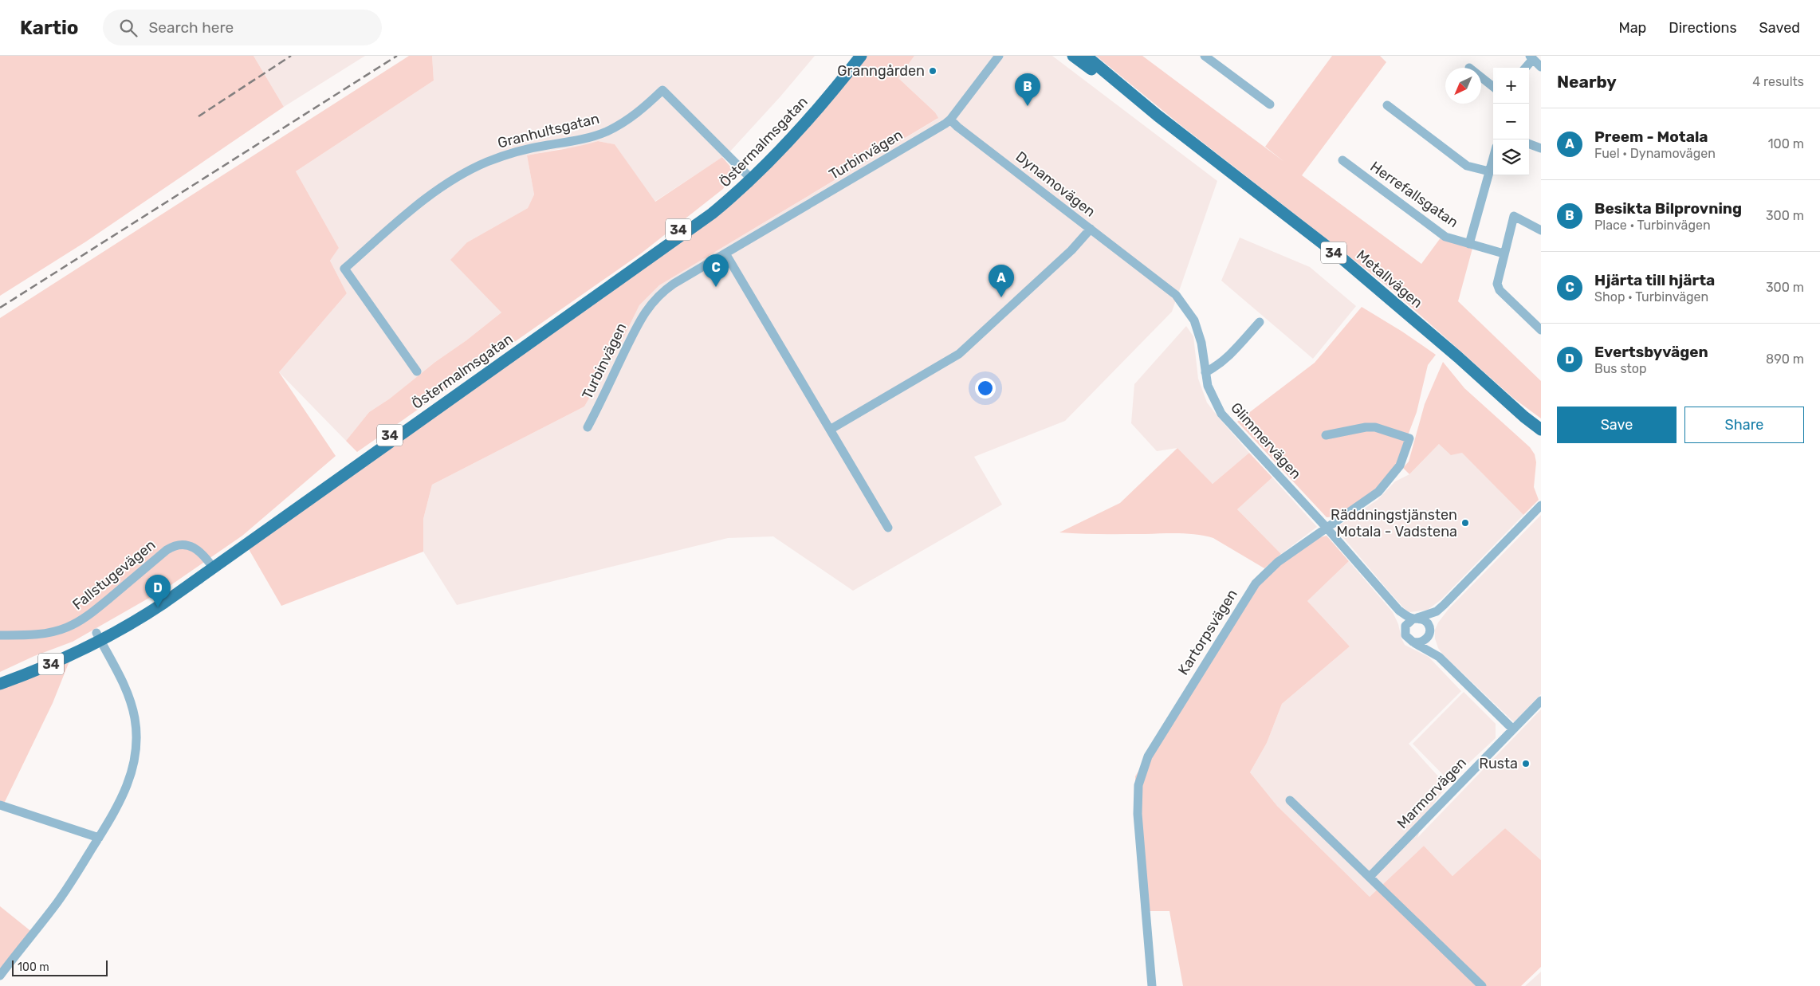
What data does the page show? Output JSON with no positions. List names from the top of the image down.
{
  "streets": {
    "main road": ["Östermalmsgatan", "34", "Metallvägen"],
    "street": [
      "Granhultsgatan",
      "Turbinvägen",
      "Dynamovägen",
      "Herrefallsgatan",
      "Glimmervägen",
      "Fallstugevägen",
      "Kartorpsvägen",
      "Marmorvägen"
    ]
  },
  "crossings": [
    ["Granhultsgatan", "Östermalmsgatan"],
    ["Östermalmsgatan", "Fallstugevägen"],
    ["Turbinvägen", "Dynamovägen"],
    ["Dynamovägen", "Glimmervägen"],
    ["Glimmervägen", "Kartorpsvägen"]
  ],
  "places": ["Granngården", "Räddningstjänsten Motala - Vadstena", "Rusta"],
  "scale_bar": "100 m",
  "north": "bottom left",
  "page": {
    "header": "Kartio",
    "search": "Search here",
    "nav": ["Map", "Directions", "Saved"],
    "heading": ["Nearby", "4 results"],
    "map_buttons": ["+", "−"],
    "pins": [
      "B",
      "C",
      "A",
      "D"
    ],
    "list": [
      {
        "mark": "A",
        "name": "Preem - Motala",
        "note": "Fuel · Dynamovägen",
        "value": "100 m"
      },
      {
        "mark": "B",
        "name": "Besikta Bilprovning",
        "note": "Place · Turbinvägen",
        "value": "300 m"
      },
      {
        "mark": "C",
        "name": "Hjärta till hjärta",
        "note": "Shop · Turbinvägen",
        "value": "300 m"
      },
      {
        "mark": "D",
        "name": "Evertsbyvägen",
        "note": "Bus stop",
        "value": "890 m"
      }
    ],
    "buttons": ["Save", "Share"],
    "scale": "100 m"
  }
}
